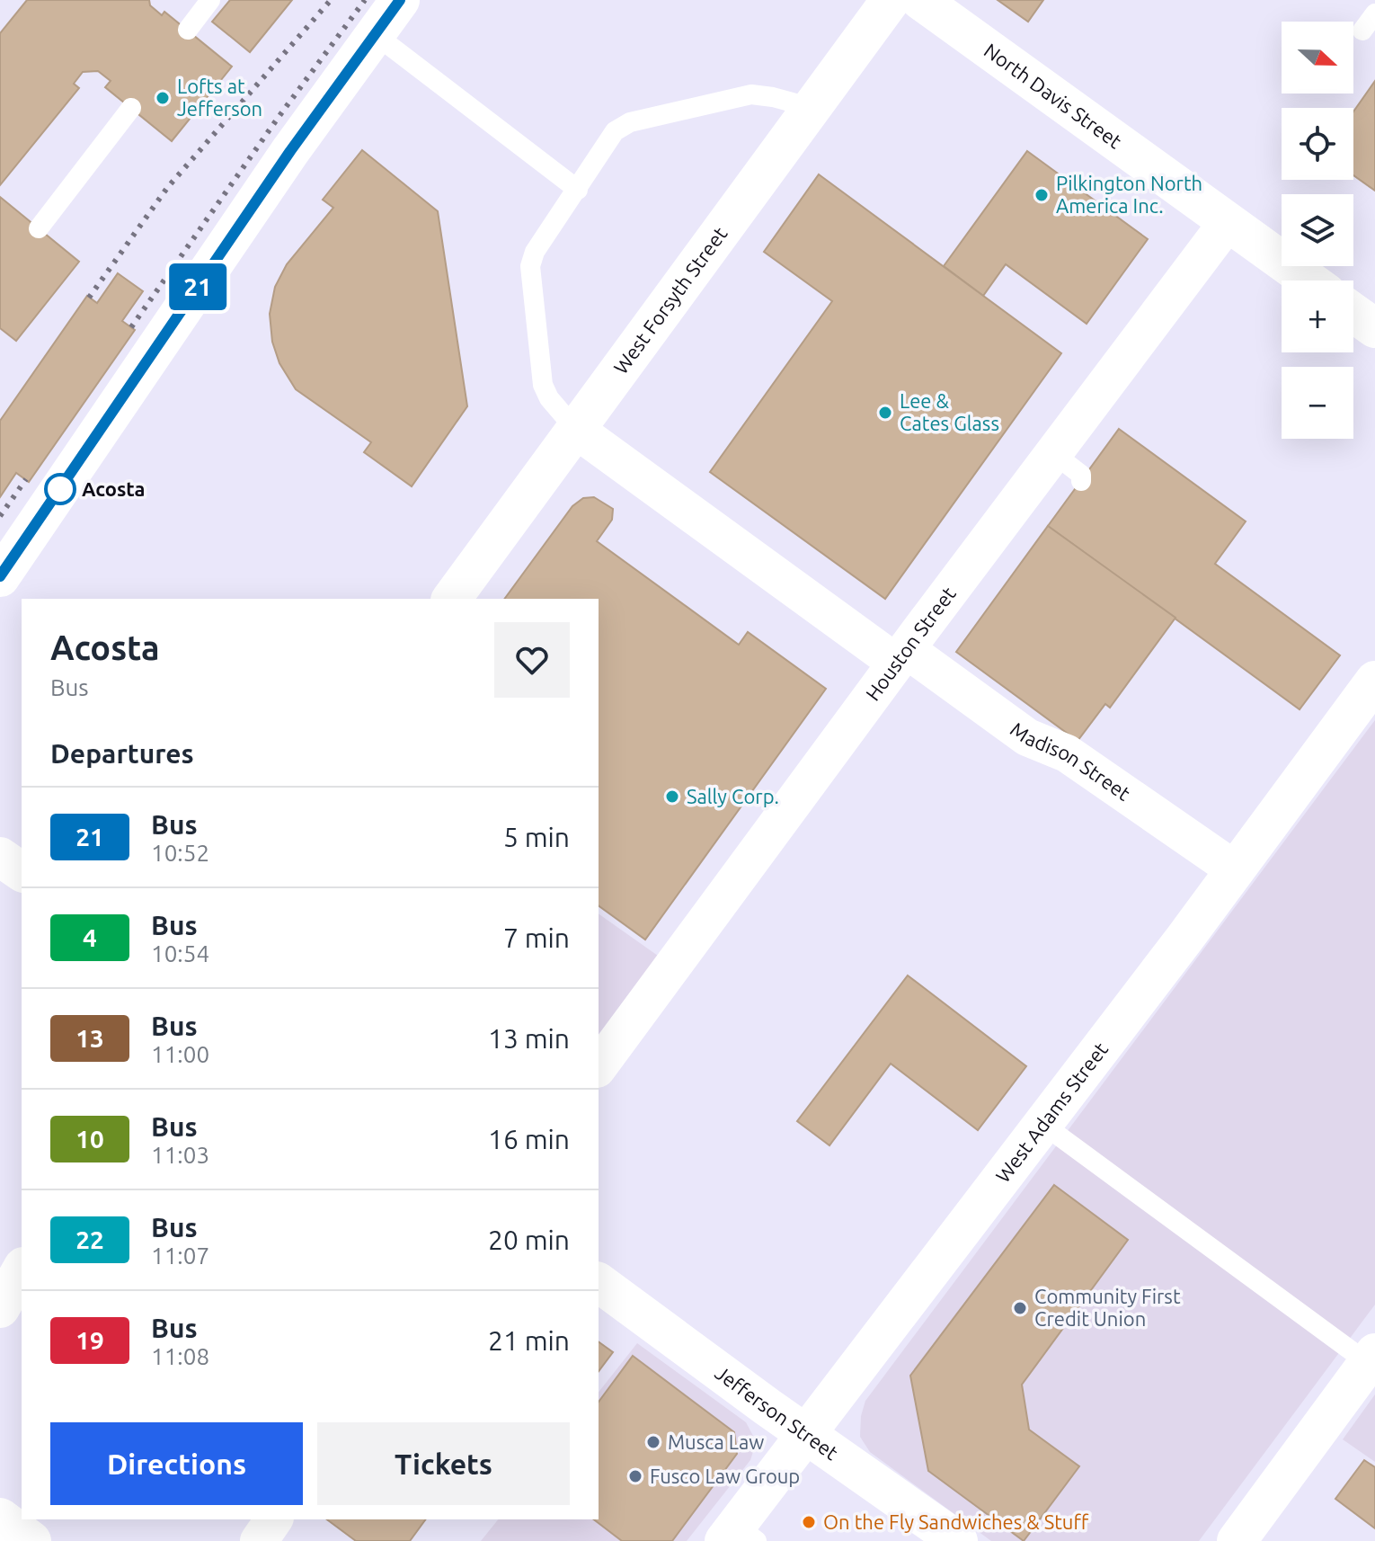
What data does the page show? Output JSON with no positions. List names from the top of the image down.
{
  "streets": {
    "main road": [
      "North Davis Street",
      "West Forsyth Street",
      "West Adams Street",
      "Jefferson Street"
    ],
    "street": ["Houston Street", "Madison Street"]
  },
  "crossings": [
    ["North Davis Street", "Houston Street"],
    ["West Forsyth Street", "Madison Street"],
    ["Houston Street", "Madison Street"],
    ["Madison Street", "West Adams Street"],
    ["West Adams Street", "Jefferson Street"]
  ],
  "places": [
    "Lofts at Jefferson",
    "Pilkington North America Inc.",
    "Lee & Cates Glass",
    "Acosta",
    "Sally Corp.",
    "Community First Credit Union",
    "Musca Law",
    "Fusco Law Group",
    "On the Fly Sandwiches & Stuff"
  ],
  "lines": ["bus line 21"],
  "north": "right",
  "page": {
    "on_map": "21",
    "map_buttons": ["+", "−"],
    "heading": [
      ["Acosta", "Bus"],
      "Departures"
    ],
    "list": [
      {
        "mark": "21",
        "name": "Bus",
        "note": "10:52",
        "value": "5 min"
      },
      {
        "mark": "4",
        "name": "Bus",
        "note": "10:54",
        "value": "7 min"
      },
      {
        "mark": "13",
        "name": "Bus",
        "note": "11:00",
        "value": "13 min"
      },
      {
        "mark": "10",
        "name": "Bus",
        "note": "11:03",
        "value": "16 min"
      },
      {
        "mark": "22",
        "name": "Bus",
        "note": "11:07",
        "value": "20 min"
      },
      {
        "mark": "19",
        "name": "Bus",
        "note": "11:08",
        "value": "21 min"
      }
    ],
    "buttons": ["Directions", "Tickets"]
  }
}
